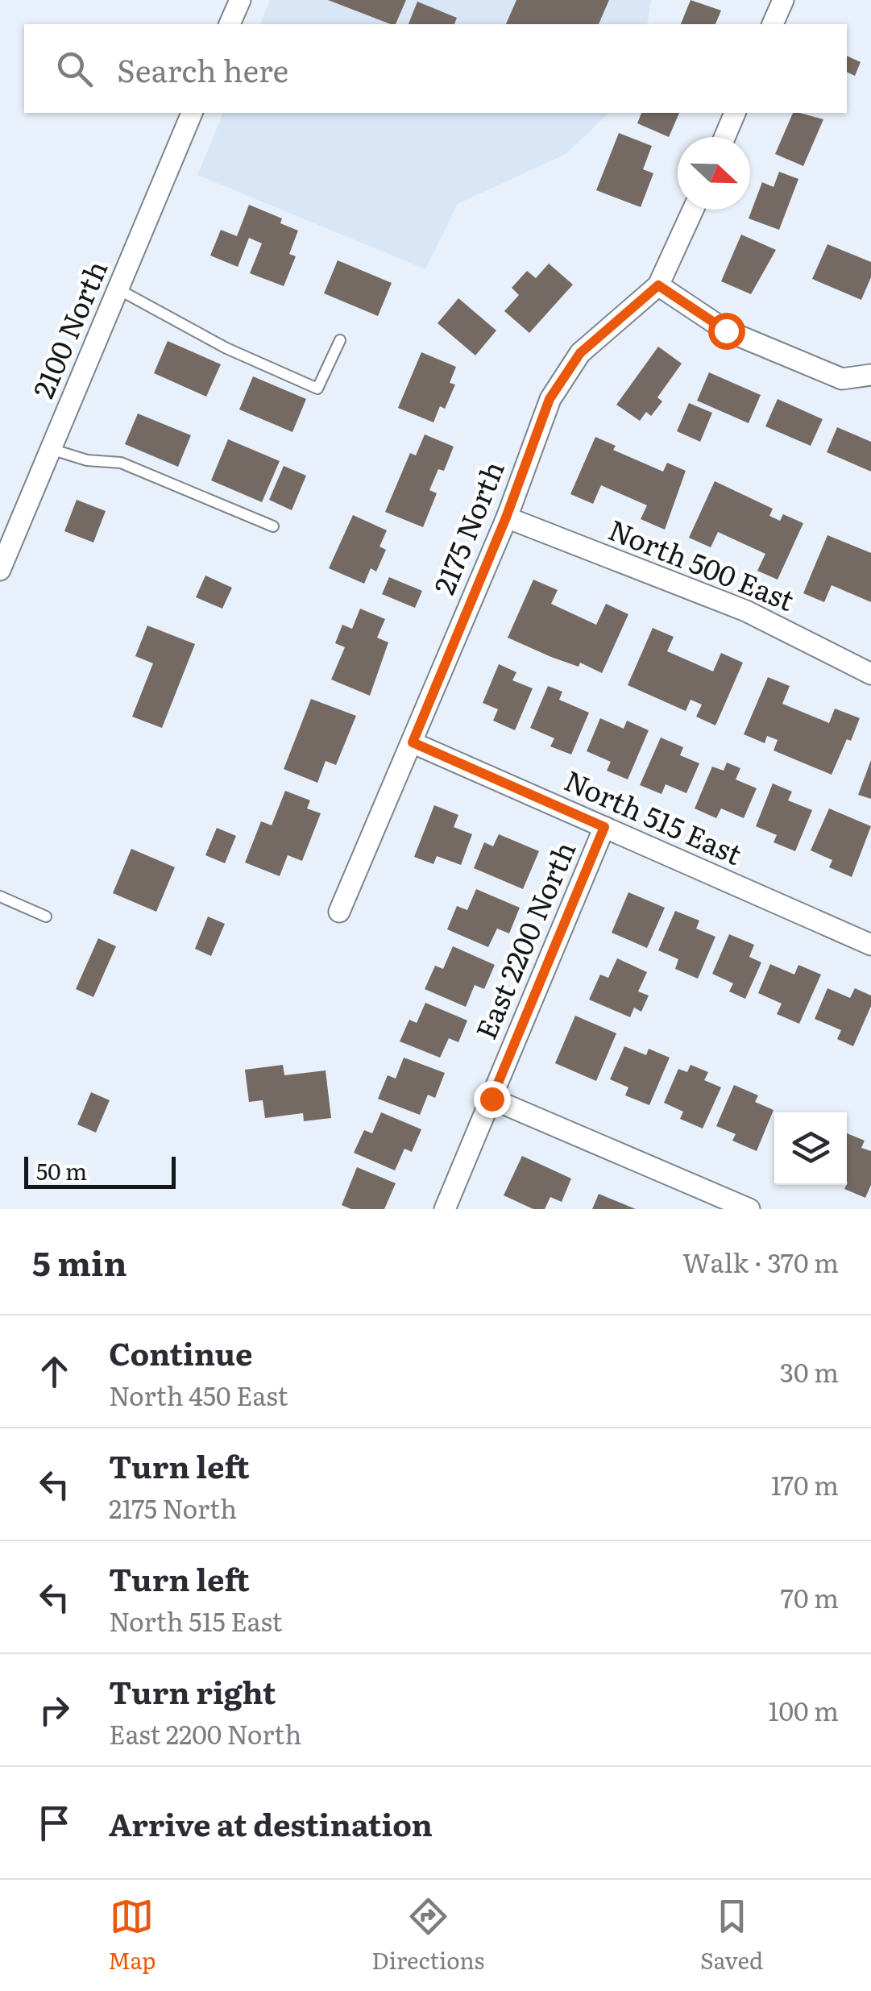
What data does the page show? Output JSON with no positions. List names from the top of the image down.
{
  "streets": {
    "street": [
      "2100 North",
      "2175 North",
      "North 500 East",
      "North 515 East",
      "East 2200 North"
    ]
  },
  "crossings": [
    ["2175 North", "North 500 East"],
    ["2175 North", "North 515 East"],
    ["North 515 East", "East 2200 North"]
  ],
  "scale_bar": "50 m",
  "north": "right",
  "page": {
    "search": "Search here",
    "scale": "50 m",
    "heading": ["5 min", "Walk · 370 m"],
    "list": [
      ["Continue", "North 450 East", "30 m"],
      ["Turn left", "2175 North", "170 m"],
      ["Turn left", "North 515 East", "70 m"],
      ["Turn right", "East 2200 North", "100 m"],
      "Arrive at destination"
    ],
    "nav": ["Map", "Directions", "Saved"]
  }
}
